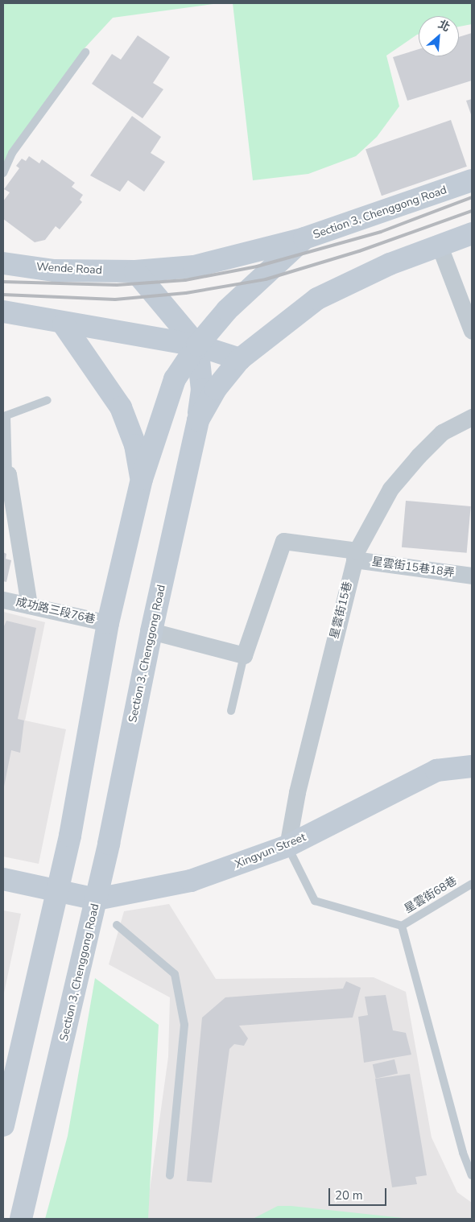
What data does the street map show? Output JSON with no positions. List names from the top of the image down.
{
  "streets": {
    "main road": ["Section 3, Chenggong Road", "Wende Road", "Xingyun Street"],
    "street": ["星雲街15巷18弄", "星雲街15巷", "成功路三段76巷"],
    "lane": ["星雲街68巷"]
  },
  "crossings": [
    ["Section 3, Chenggong Road", "Wende Road"],
    ["Section 3, Chenggong Road", "成功路三段76巷"],
    ["Section 3, Chenggong Road", "Xingyun Street"],
    ["星雲街15巷18弄", "星雲街15巷"],
    ["星雲街15巷", "Xingyun Street"]
  ],
  "scale_bar": "20 m",
  "north": "top right"
}
